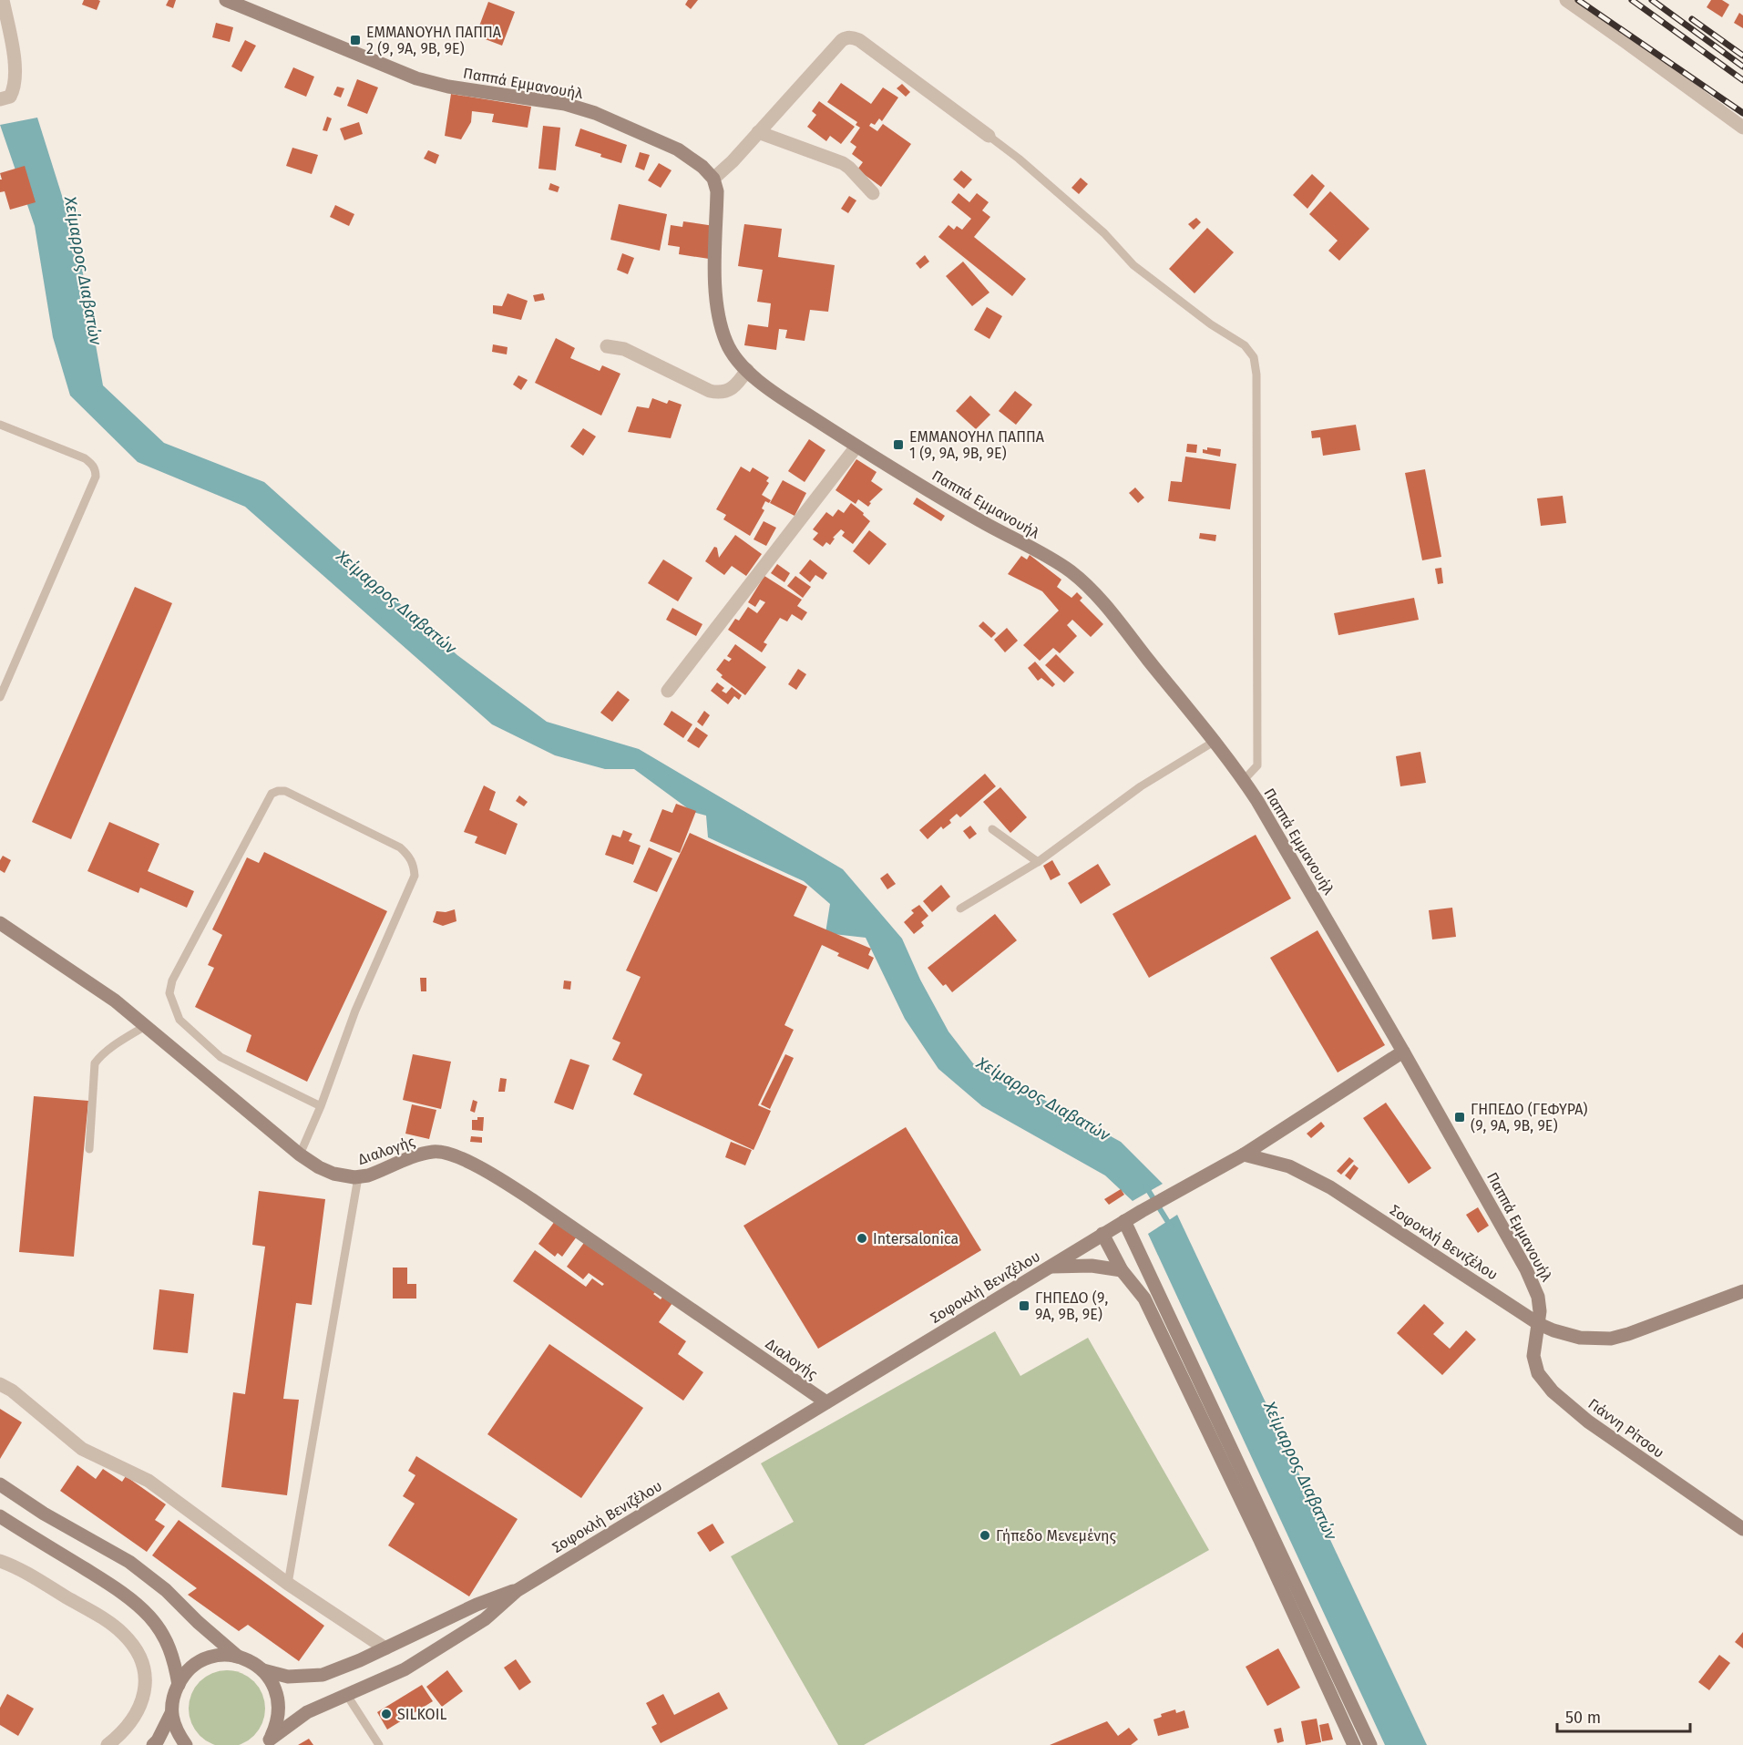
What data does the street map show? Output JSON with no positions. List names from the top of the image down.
{
  "streets": {
    "street": [
      "Παππά Εμμανουήλ",
      "Διαλογής",
      "Σοφοκλή Βενιζέλου",
      "Γιάννη Ρίτσου"
    ]
  },
  "crossings": [
    ["Παππά Εμμανουήλ", "Σοφοκλή Βενιζέλου"],
    ["Παππά Εμμανουήλ", "Γιάννη Ρίτσου"],
    ["Διαλογής", "Σοφοκλή Βενιζέλου"],
    ["Σοφοκλή Βενιζέλου", "Γιάννη Ρίτσου"]
  ],
  "water": ["Χείμαρρος Διαβατών"],
  "places": {
    "transit": [
      "ΕΜΜΑΝΟΥΗΛ ΠΑΠΠΑ 2 (9, 9Α, 9Β, 9Ε)",
      "ΕΜΜΑΝΟΥΗΛ ΠΑΠΠΑ 1 (9, 9Α, 9Β, 9Ε)",
      "ΓΗΠΕΔΟ (ΓΕΦΥΡΑ) (9, 9Α, 9Β, 9Ε)",
      "ΓΗΠΕΔΟ (9, 9Α, 9Β, 9Ε)"
    ],
    "other": ["Intersalonica", "Γήπεδο Μενεμένης", "SILKOIL"]
  },
  "scale_bar": "50 m"
}
